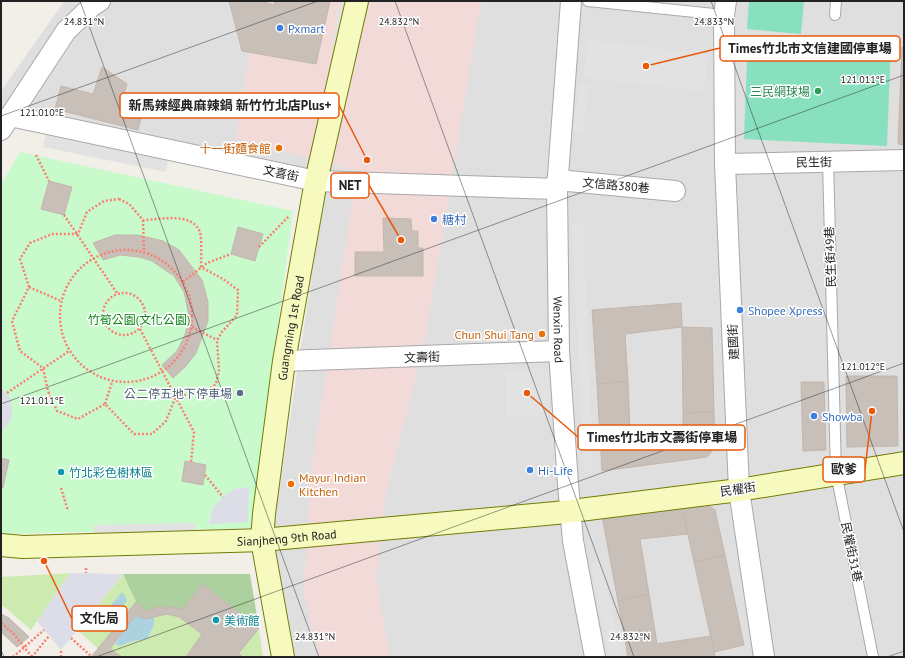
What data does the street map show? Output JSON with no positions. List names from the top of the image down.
{
  "streets": {
    "street": [
      "民生街",
      "文喜街",
      "文信路380巷",
      "Guangming 1st Road",
      "Wenxin Road",
      "建國街",
      "文壽街",
      "民權街",
      "Sianjheng 9th Road"
    ],
    "lane": ["民生街49巷", "民權街31巷"]
  },
  "crossings": [
    ["民生街", "民生街49巷"],
    ["民生街", "建國街"],
    ["文喜街", "文信路380巷"],
    ["文喜街", "Guangming 1st Road"],
    ["文喜街", "Wenxin Road"],
    ["文信路380巷", "Wenxin Road"],
    ["民生街49巷", "民權街"],
    ["民生街49巷", "民權街31巷"],
    ["Guangming 1st Road", "文壽街"],
    ["Guangming 1st Road", "Sianjheng 9th Road"],
    ["Wenxin Road", "文壽街"],
    ["Wenxin Road", "民權街"],
    ["Wenxin Road", "Sianjheng 9th Road"],
    ["建國街", "民權街"],
    ["民權街", "Sianjheng 9th Road"],
    ["民權街", "民權街31巷"]
  ],
  "parks": ["竹筍公園(文化公園)"],
  "places": [
    "Pxmart",
    "Times竹北市文信建國停車場",
    "三民網球場",
    "十一街麵食館",
    "新馬辣經典麻辣鍋 新竹竹北店Plus+",
    "糖村",
    "NET",
    "Shopee Xpress",
    "Chun Shui Tang",
    "公二停五地下停車場",
    "Times竹北市文壽街停車場",
    "歐爹",
    "Showba",
    "Hi-Life",
    "竹北彩色樹林區",
    "Mayur Indian Kitchen",
    "文化局",
    "美術館"
  ],
  "coordinates": [
    "24.833°N",
    "24.831°N",
    "24.832°N",
    "121.011°E",
    "121.010°E",
    "121.012°E"
  ]
}
